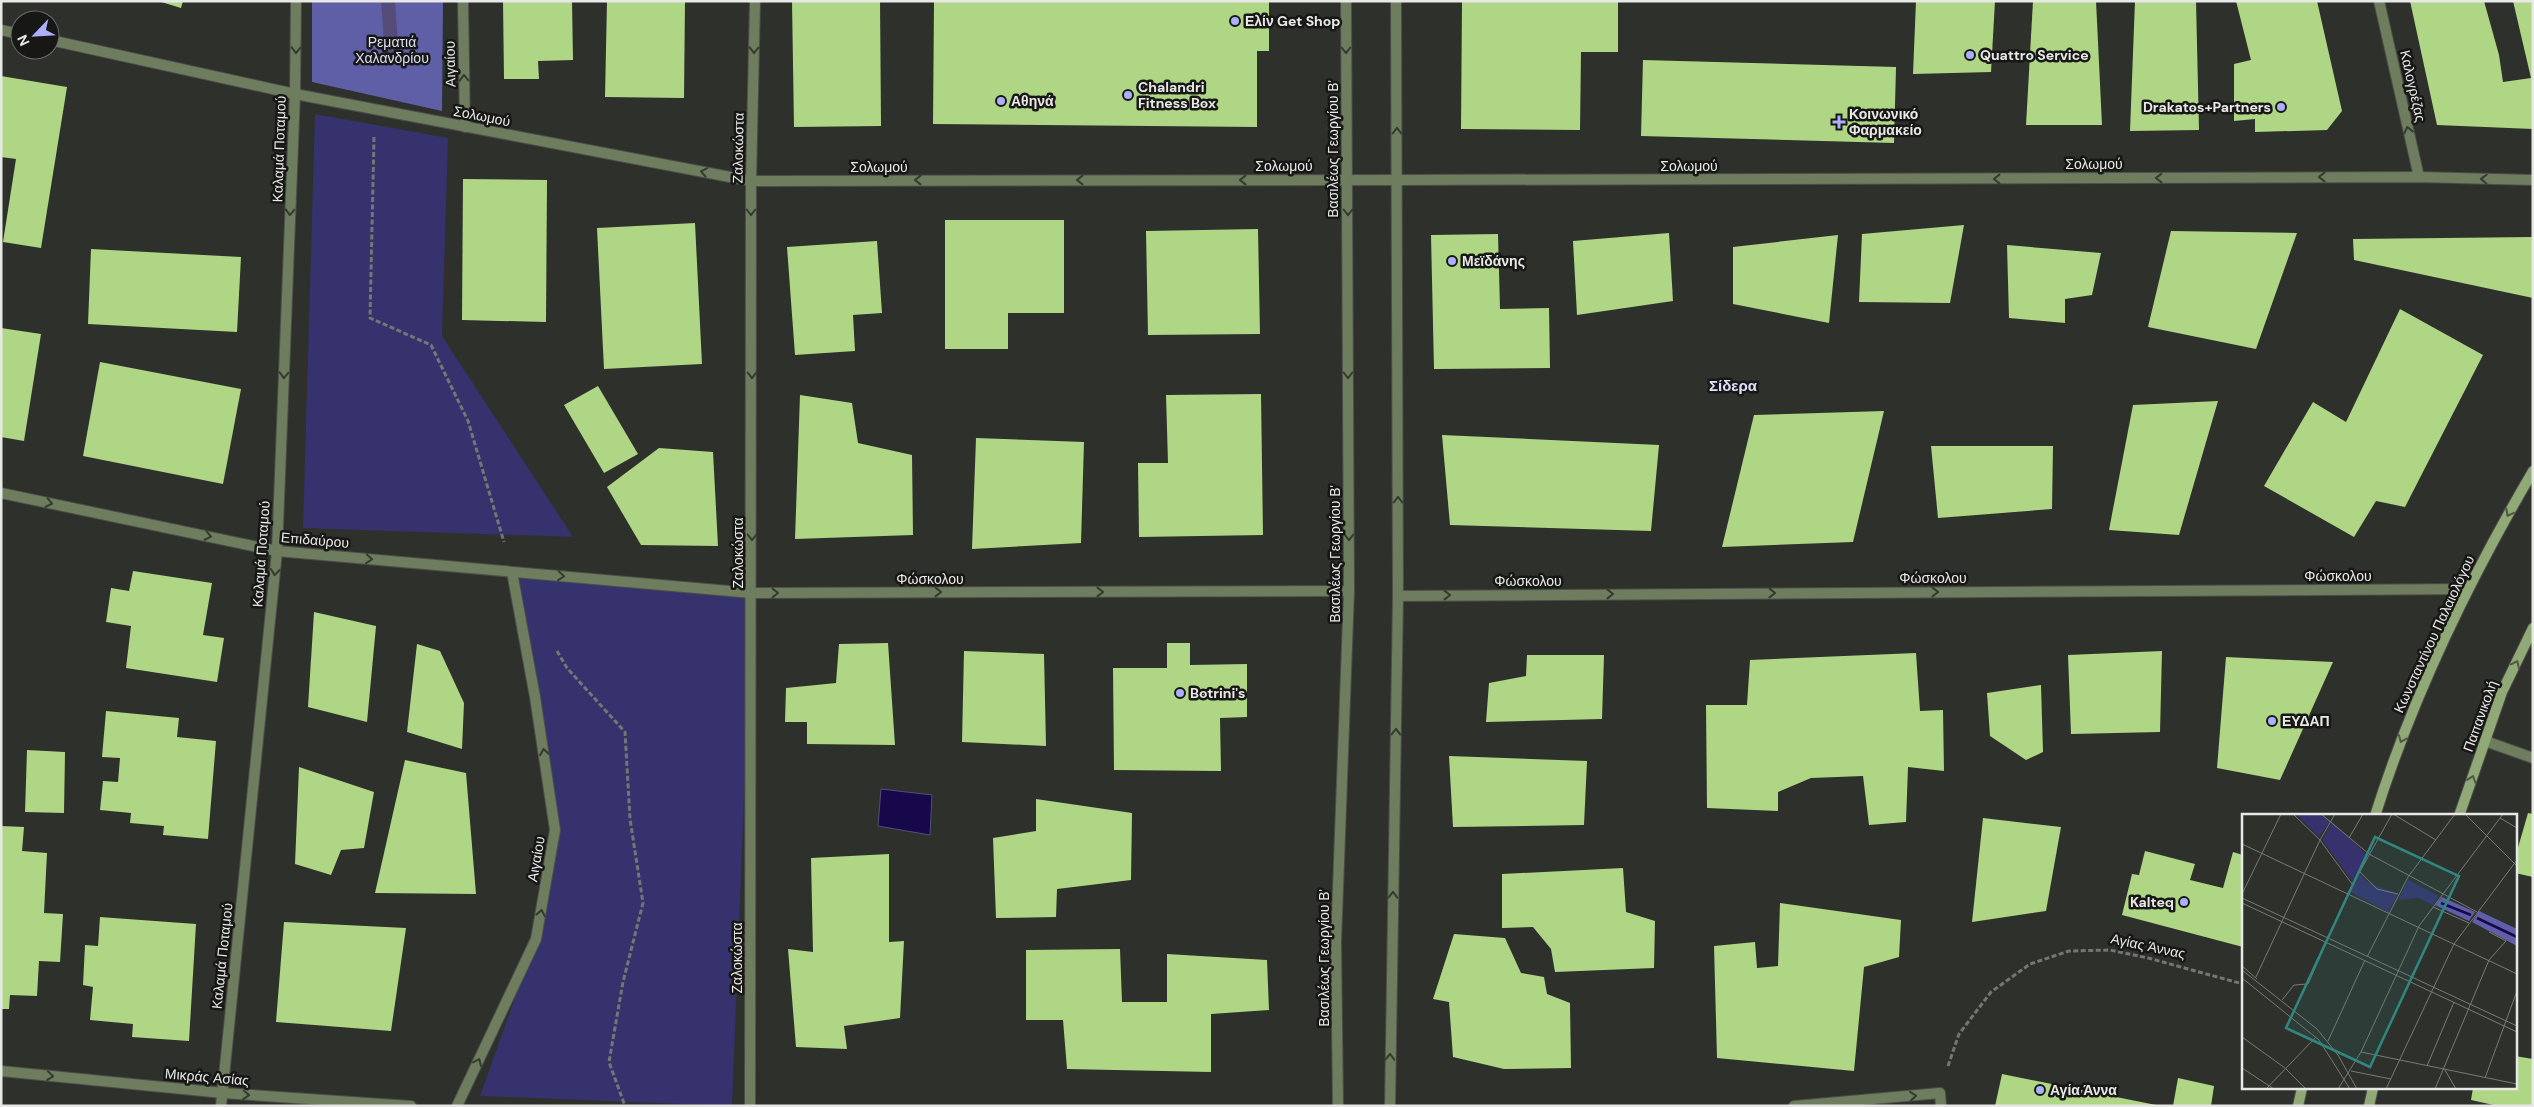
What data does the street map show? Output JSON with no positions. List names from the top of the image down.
{
  "streets": {
    "main road": ["Κωνσταντίνου Παλαιολόγου", "Παπανικολή"],
    "street": [
      "Αιγαίου",
      "Καλογρέζας",
      "Σολωμού",
      "Ζαλοκώστα",
      "Καλαμά Ποταμού",
      "Βασιλέως Γεωργίου Β'",
      "Επιδαύρου",
      "Φώσκολου",
      "Μικράς Ασίας"
    ],
    "path": ["Αγίας Άννας"]
  },
  "crossings": [
    ["Αιγαίου", "Σολωμού"],
    ["Αιγαίου", "Επιδαύρου"],
    ["Αιγαίου", "Φώσκολου"],
    ["Καλογρέζας", "Σολωμού"],
    ["Σολωμού", "Ζαλοκώστα"],
    ["Σολωμού", "Καλαμά Ποταμού"],
    ["Σολωμού", "Βασιλέως Γεωργίου Β'"],
    ["Ζαλοκώστα", "Φώσκολου"],
    ["Καλαμά Ποταμού", "Επιδαύρου"],
    ["Καλαμά Ποταμού", "Μικράς Ασίας"],
    ["Βασιλέως Γεωργίου Β'", "Φώσκολου"],
    ["Επιδαύρου", "Φώσκολου"],
    ["Φώσκολου", "Κωνσταντίνου Παλαιολόγου"]
  ],
  "one_way": [
    "Αιγαίου",
    "Καλογρέζας",
    "Σολωμού",
    "Ζαλοκώστα",
    "Καλαμά Ποταμού",
    "Επιδαύρου",
    "Φώσκολου",
    "Κωνσταντίνου Παλαιολόγου",
    "Παπανικολή",
    "Μικράς Ασίας"
  ],
  "districts": ["Σίδερα"],
  "parks": ["Ρεματιά Χαλανδρίου"],
  "places": {
    "other": [
      "Ελίν Get Shop",
      "Quattro Service",
      "Chalandri Fitness Box",
      "Αθηνά",
      "Drakatos+Partners",
      "Μεϊδάνης",
      "Botrini's",
      "ΕΥΔΑΠ",
      "Kalteq",
      "Αγία Άννα"
    ],
    "health": ["Κοινωνικό Φαρμακείο"]
  },
  "north": "bottom left"
}
